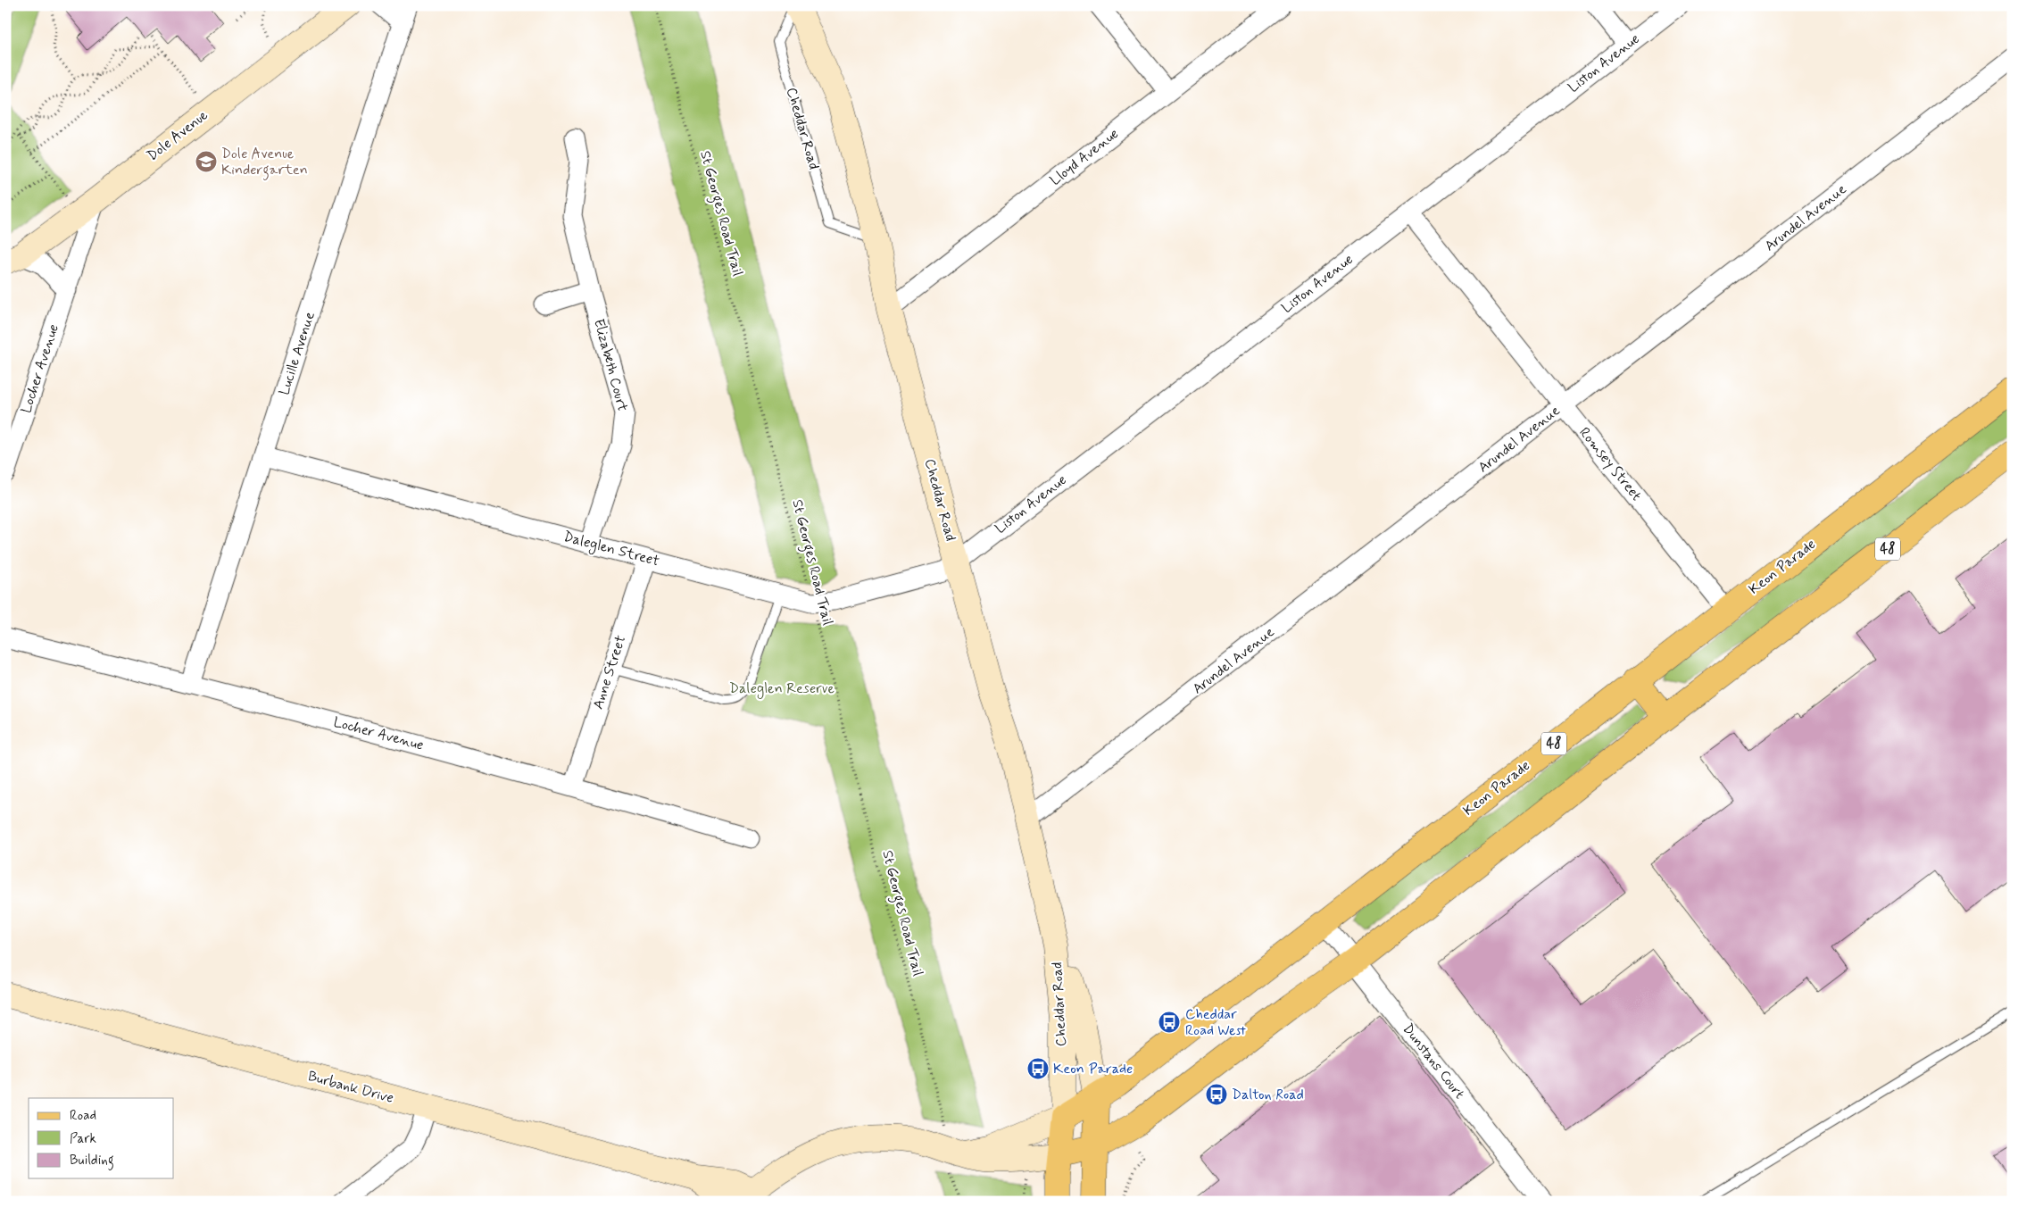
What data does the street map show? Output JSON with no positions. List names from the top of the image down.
{
  "streets": {
    "main road": ["48", "Keon Parade"],
    "street": [
      "Liston Avenue",
      "Cheddar Road",
      "Dole Avenue",
      "Lloyd Avenue",
      "Arundel Avenue",
      "Lucille Avenue",
      "Elizabeth Court",
      "Locher Avenue",
      "Romsey Street",
      "Daleglen Street",
      "Anne Street",
      "Dunstans Court",
      "Burbank Drive"
    ],
    "path": ["St Georges Road Trail"]
  },
  "crossings": [
    ["Liston Avenue", "Cheddar Road"],
    ["Liston Avenue", "Romsey Street"],
    ["Liston Avenue", "Daleglen Street"],
    ["Cheddar Road", "Lloyd Avenue"],
    ["Cheddar Road", "Arundel Avenue"],
    ["Cheddar Road", "Daleglen Street"],
    ["Cheddar Road", "Keon Parade"],
    ["Dole Avenue", "Locher Avenue"],
    ["St Georges Road Trail", "Daleglen Street"],
    ["Arundel Avenue", "Romsey Street"],
    ["Lucille Avenue", "Locher Avenue"],
    ["Lucille Avenue", "Daleglen Street"],
    ["Elizabeth Court", "Daleglen Street"],
    ["Locher Avenue", "Anne Street"],
    ["Romsey Street", "Keon Parade"],
    ["Daleglen Street", "Anne Street"],
    ["48", "Dunstans Court"],
    ["Keon Parade", "Dunstans Court"]
  ],
  "parks": ["Daleglen Reserve"],
  "places": {
    "school or university": ["Dole Avenue Kindergarten"],
    "bus stop": ["Cheddar Road West", "Keon Parade", "Dalton Road"]
  },
  "legend": ["Road", "Park", "Building"]
}
